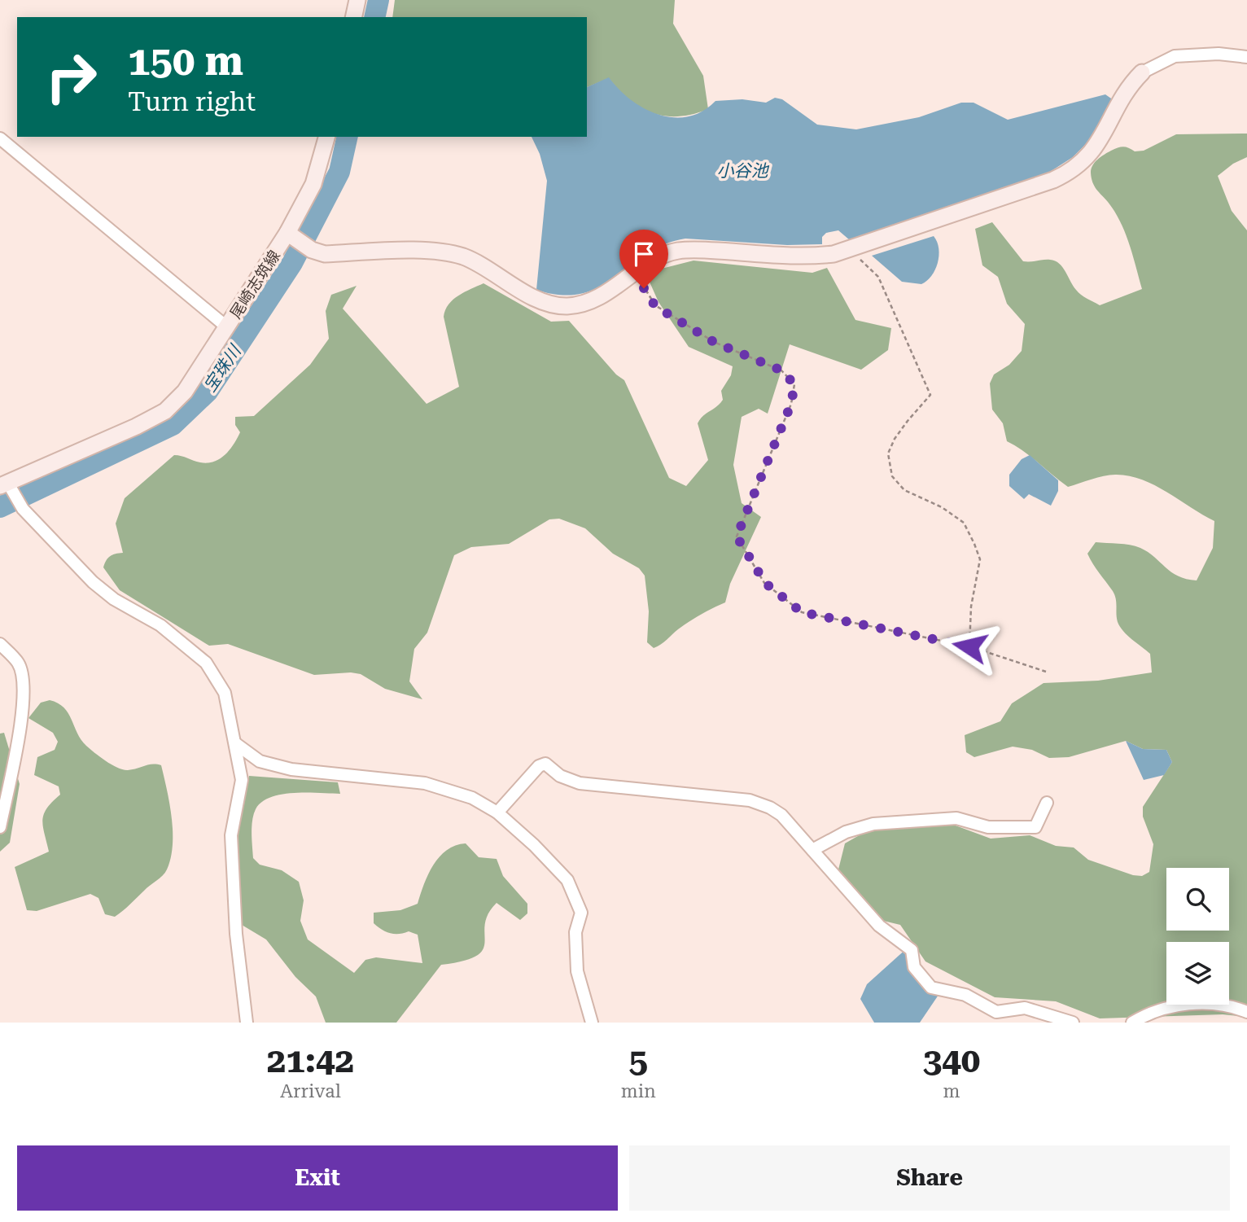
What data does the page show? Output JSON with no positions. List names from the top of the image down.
{
  "streets": {
    "street": ["尾崎志筑線"]
  },
  "water": ["小谷池", "宝珠川"],
  "page": {
    "turn": ["150 m", "Turn right"],
    "eta": [
      "21:42",
      "Arrival",
      "5",
      "min",
      "340",
      "m"
    ],
    "buttons": ["Exit", "Share"]
  }
}
